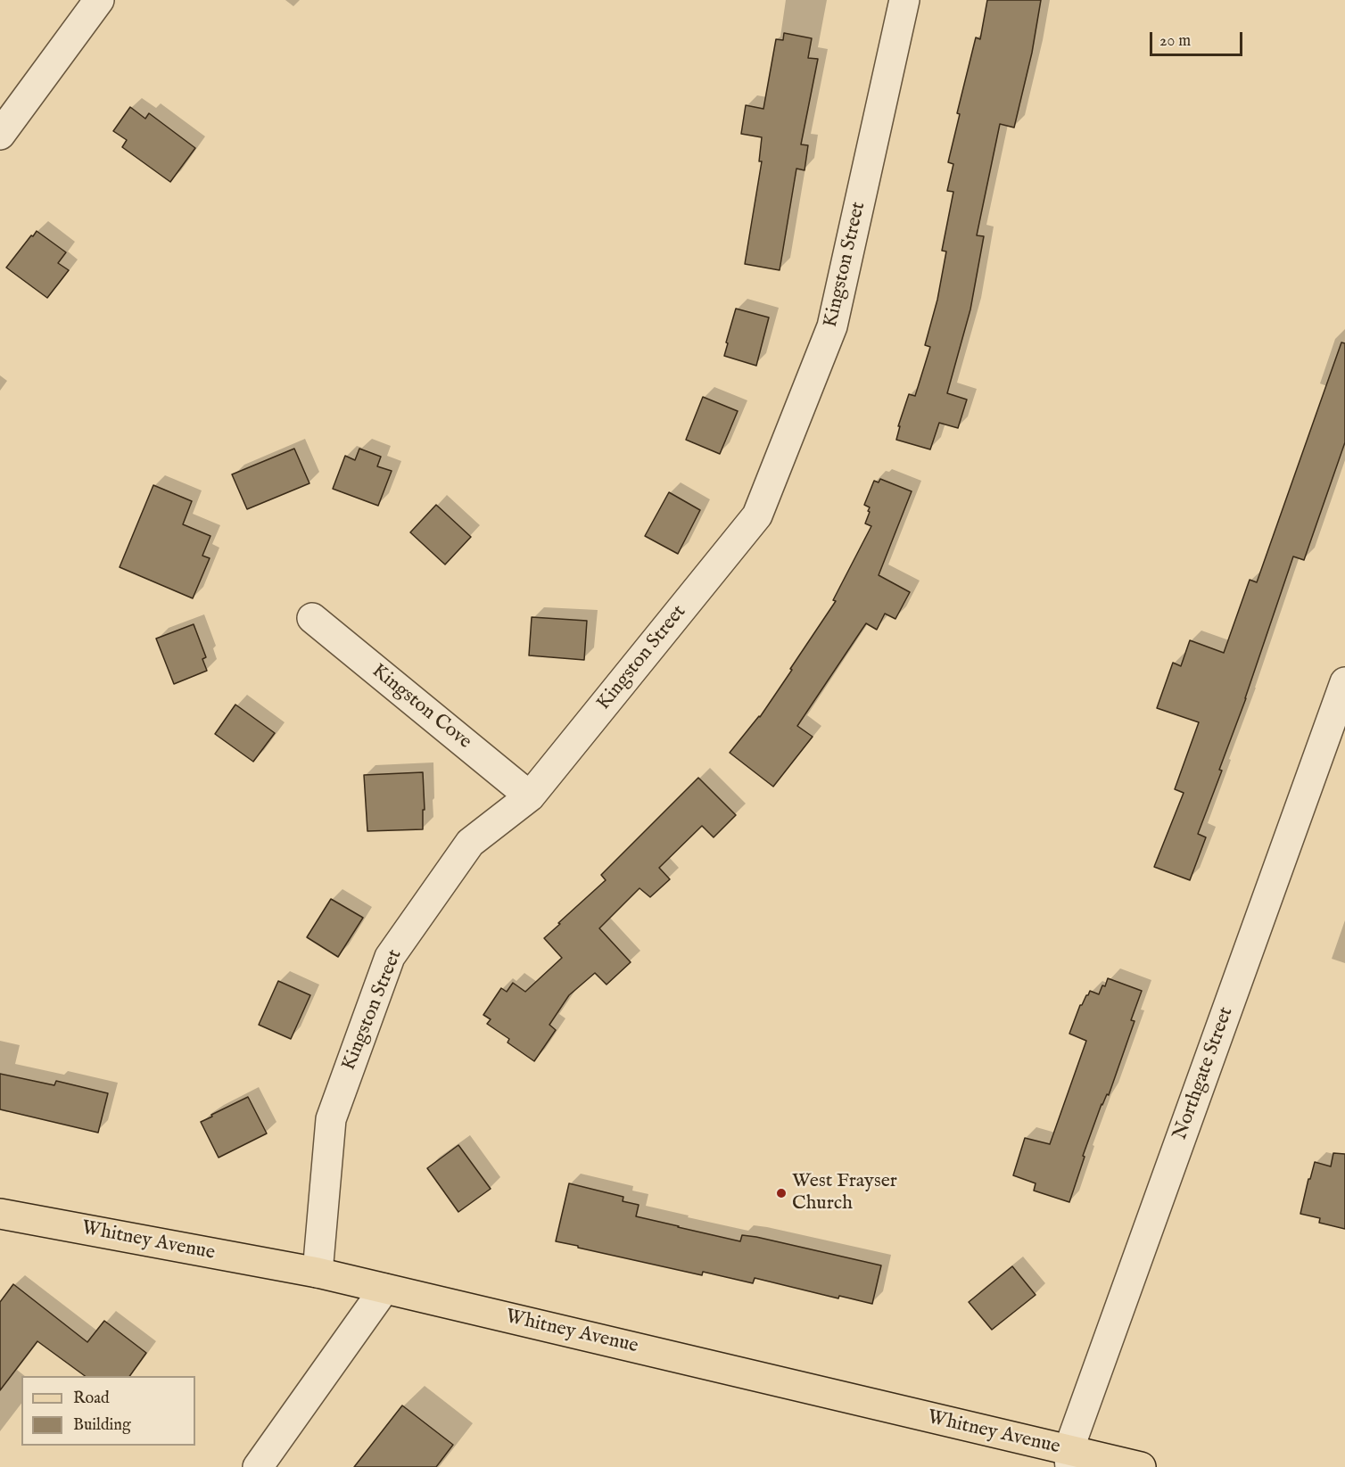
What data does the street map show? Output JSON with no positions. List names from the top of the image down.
{
  "streets": {
    "main road": ["Whitney Avenue"],
    "street": ["Kingston Street", "Kingston Cove", "Northgate Street"]
  },
  "crossings": [
    ["Kingston Street", "Kingston Cove"],
    ["Kingston Street", "Whitney Avenue"],
    ["Northgate Street", "Whitney Avenue"]
  ],
  "places": ["West Frayser Church"],
  "legend": ["Road", "Building"],
  "scale_bar": "20 m"
}
